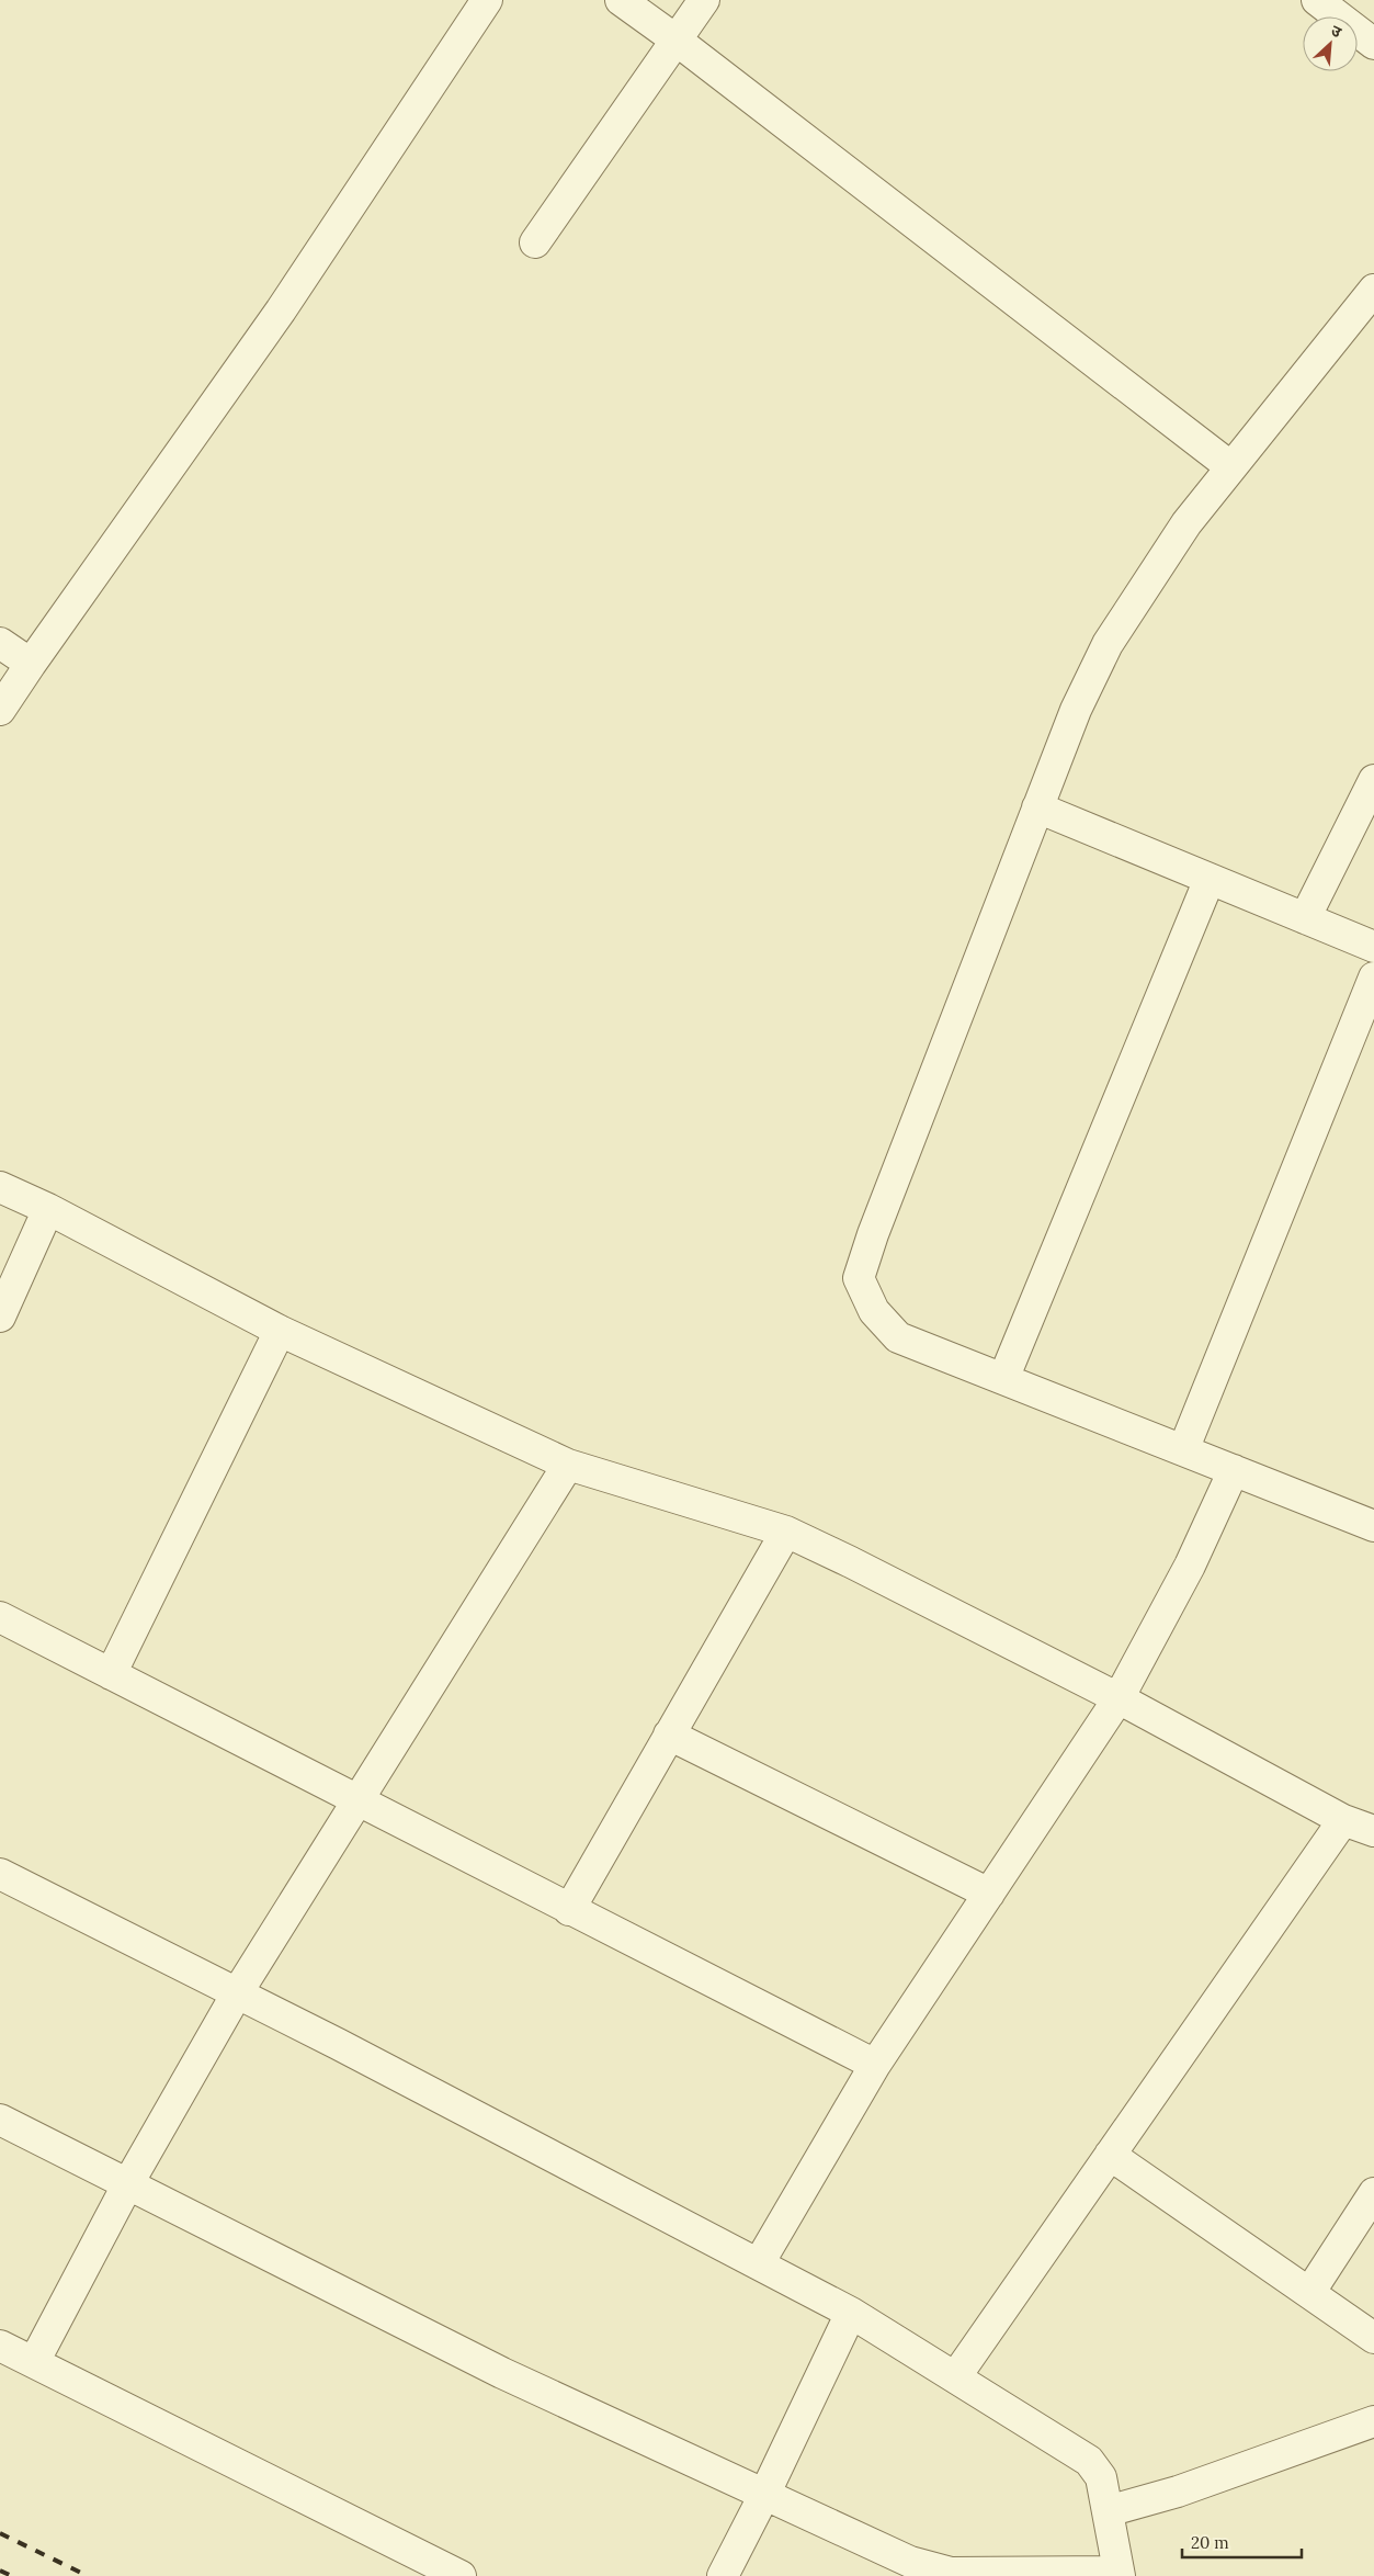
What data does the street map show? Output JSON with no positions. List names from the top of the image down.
{
  "scale_bar": "20 m",
  "north": "top right"
}
